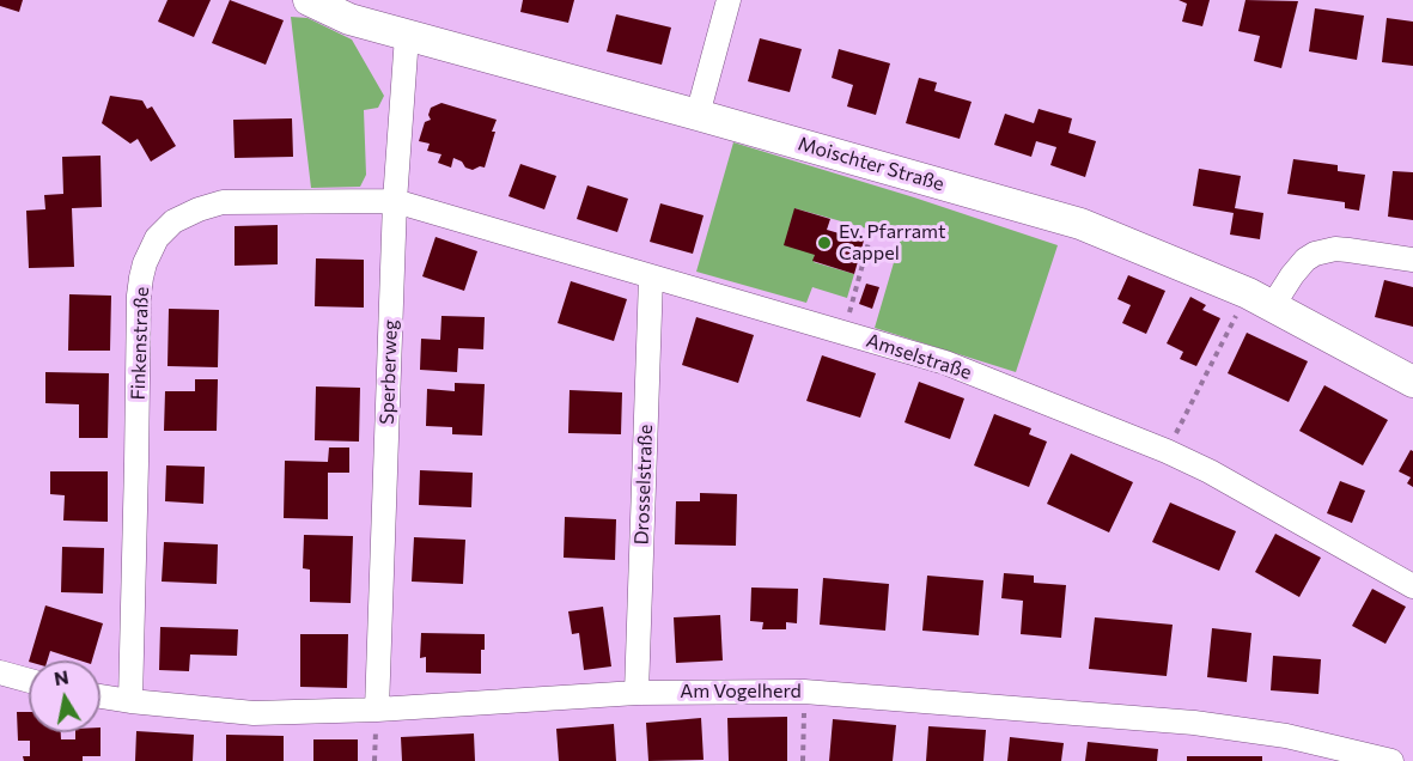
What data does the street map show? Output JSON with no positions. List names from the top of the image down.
{
  "streets": {
    "street": [
      "Moischter Straße",
      "Finkenstraße",
      "Amselstraße",
      "Sperberweg",
      "Drosselstraße",
      "Am Vogelherd"
    ]
  },
  "crossings": [
    ["Moischter Straße", "Sperberweg"],
    ["Finkenstraße", "Amselstraße"],
    ["Finkenstraße", "Sperberweg"],
    ["Finkenstraße", "Am Vogelherd"],
    ["Amselstraße", "Sperberweg"],
    ["Amselstraße", "Drosselstraße"],
    ["Sperberweg", "Am Vogelherd"],
    ["Drosselstraße", "Am Vogelherd"]
  ],
  "places": ["Ev. Pfarramt Cappel"],
  "north": "top"
}
